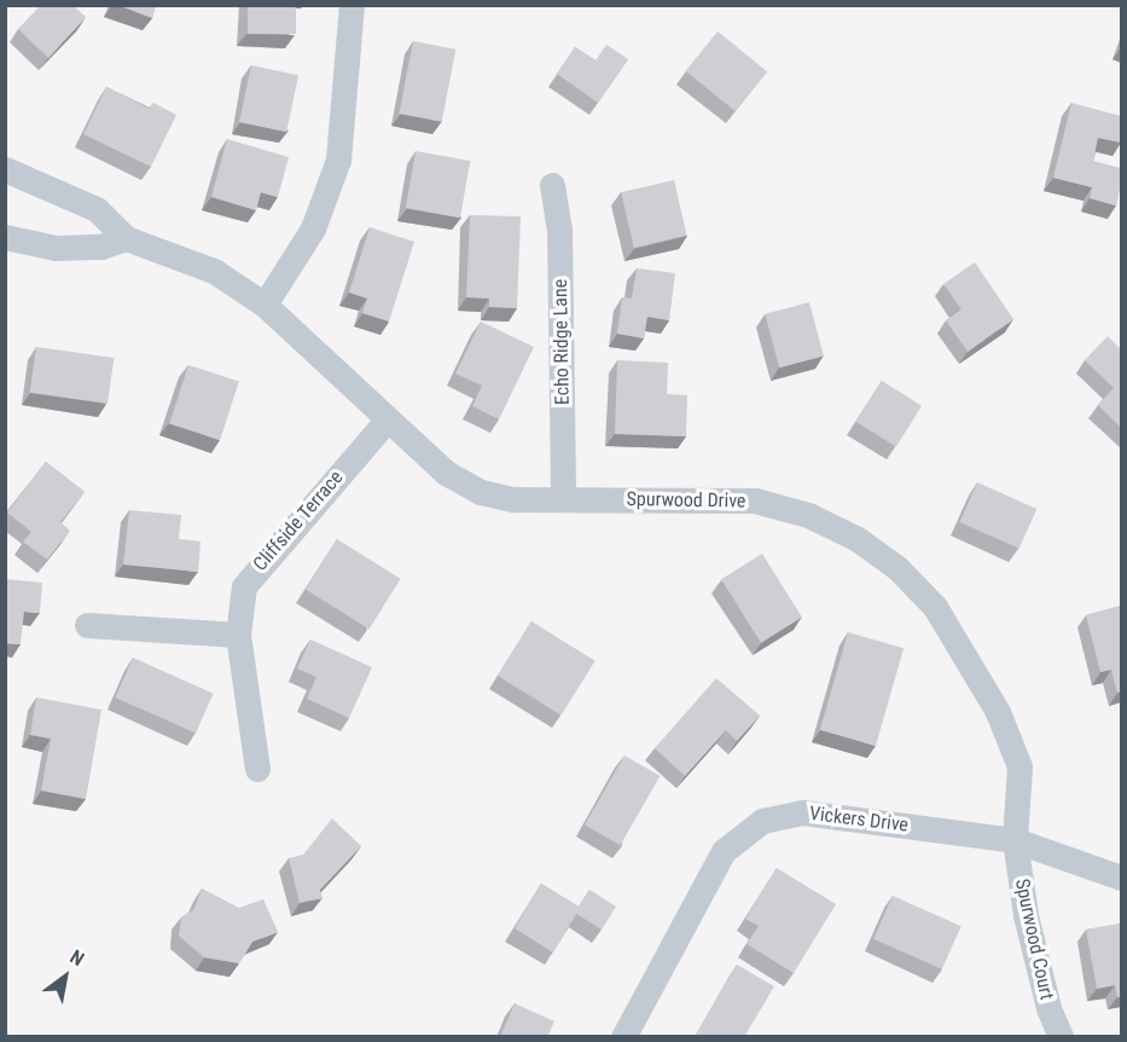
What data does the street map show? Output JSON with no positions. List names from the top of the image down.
{
  "streets": {
    "street": [
      "Echo Ridge Lane",
      "Spurwood Drive",
      "Cliffside Terrace",
      "Vickers Drive",
      "Spurwood Court"
    ]
  },
  "crossings": [
    ["Echo Ridge Lane", "Spurwood Drive"],
    ["Spurwood Drive", "Cliffside Terrace"],
    ["Spurwood Drive", "Vickers Drive"],
    ["Spurwood Drive", "Spurwood Court"],
    ["Vickers Drive", "Spurwood Court"]
  ],
  "north": "top right"
}
